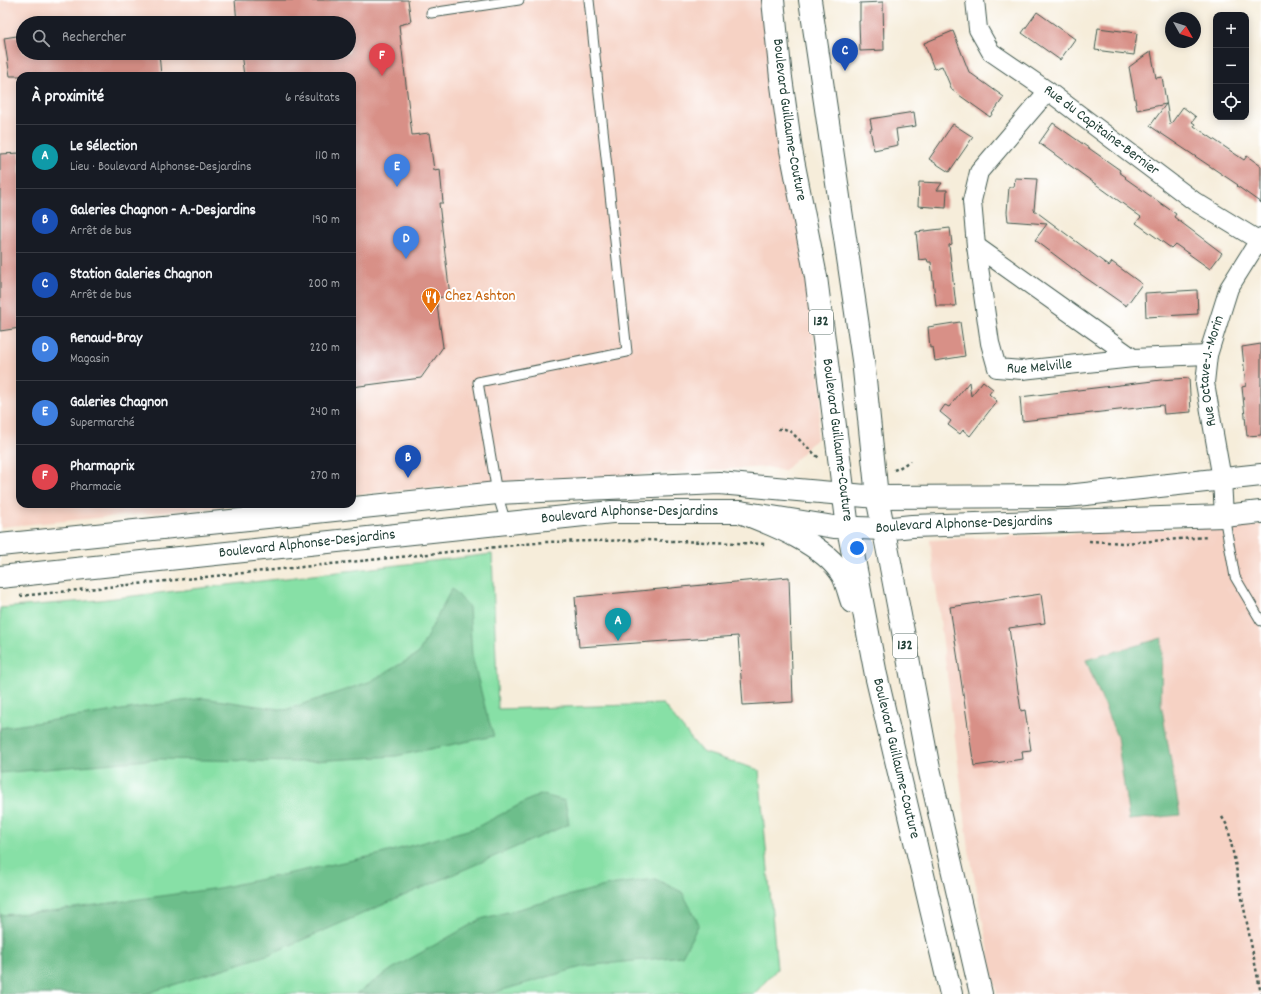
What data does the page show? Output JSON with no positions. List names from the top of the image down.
{
  "streets": {
    "main road": ["Boulevard Guillaume-Couture", "132", "Boulevard Alphonse-Desjardins"],
    "street": ["Rue du Capitaine-Bernier", "Rue Melville", "Rue Octave-J.-Morin"]
  },
  "crossings": [
    ["Boulevard Guillaume-Couture", "Boulevard Alphonse-Desjardins"],
    ["Rue du Capitaine-Bernier", "Rue Melville"],
    ["Rue du Capitaine-Bernier", "Rue Octave-J.-Morin"],
    ["Rue Melville", "Rue Octave-J.-Morin"],
    ["Rue Octave-J.-Morin", "Boulevard Alphonse-Desjardins"]
  ],
  "places": {
    "restaurant": ["Chez Ashton"]
  },
  "north": "bottom right",
  "page": {
    "map_buttons": ["+", "−"],
    "search": "Rechercher",
    "pins": [
      "C",
      "F",
      "E",
      "D",
      "B",
      "A"
    ],
    "heading": ["À proximité", "6 résultats"],
    "list": [
      {
        "mark": "A",
        "name": "Le Sélection",
        "note": "Lieu · Boulevard Alphonse-Desjardins",
        "value": "110 m"
      },
      {
        "mark": "B",
        "name": "Galeries Chagnon - A.-Desjardins",
        "note": "Arrêt de bus",
        "value": "190 m"
      },
      {
        "mark": "C",
        "name": "Station Galeries Chagnon",
        "note": "Arrêt de bus",
        "value": "200 m"
      },
      {
        "mark": "D",
        "name": "Renaud-Bray",
        "note": "Magasin",
        "value": "220 m"
      },
      {
        "mark": "E",
        "name": "Galeries Chagnon",
        "note": "Supermarché",
        "value": "240 m"
      },
      {
        "mark": "F",
        "name": "Pharmaprix",
        "note": "Pharmacie",
        "value": "270 m"
      }
    ]
  }
}
